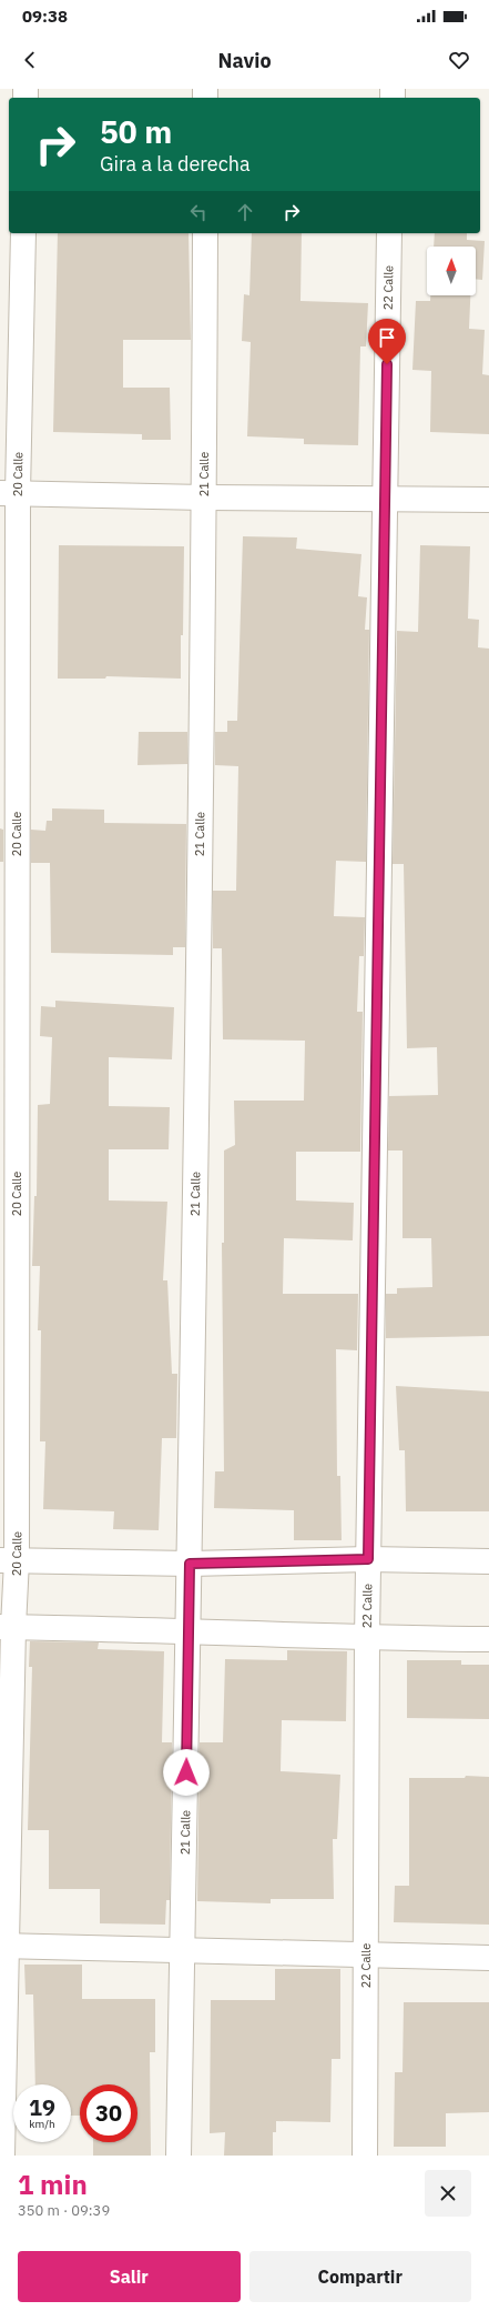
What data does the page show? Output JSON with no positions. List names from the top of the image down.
{
  "streets": {
    "street": ["22 Calle", "20 Calle", "21 Calle"]
  },
  "north": "top",
  "page": {
    "status": "09:38",
    "header": "Navio",
    "turn": ["50 m", "Gira a la derecha"],
    "speed": "19 km/h",
    "limit": "30",
    "heading": ["1 min", "350 m · 09:39"],
    "buttons": ["Salir", "Compartir"]
  }
}
